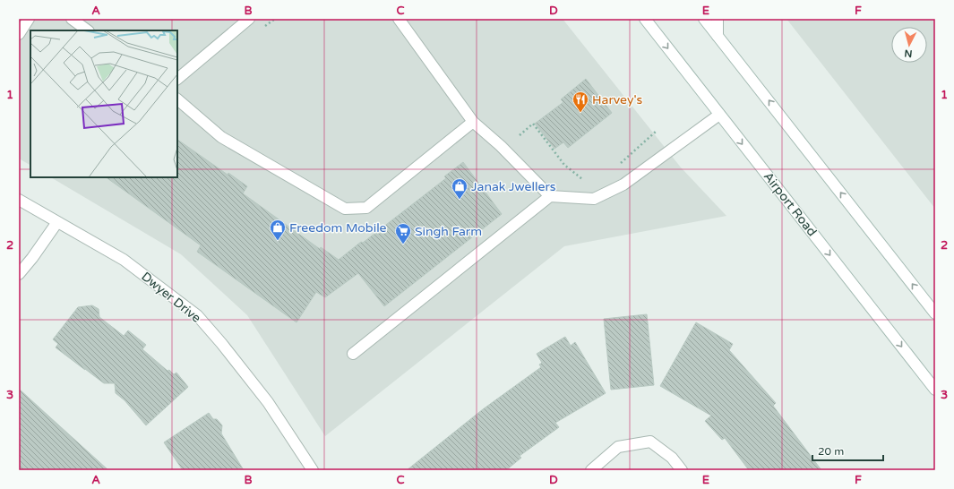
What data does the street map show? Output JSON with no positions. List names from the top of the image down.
{
  "streets": {
    "main road": ["Airport Road", "Dwyer Drive"]
  },
  "places": {
    "restaurant": ["Harvey's"],
    "shop": ["Janak Jwellers", "Freedom Mobile"],
    "supermarket": ["Singh Farm"]
  },
  "scale_bar": "20 m",
  "north": "bottom",
  "grid": {
    "columns": [
      "A",
      "B",
      "C",
      "D",
      "E",
      "F"
    ],
    "rows": ["1", "2", "3"]
  }
}
